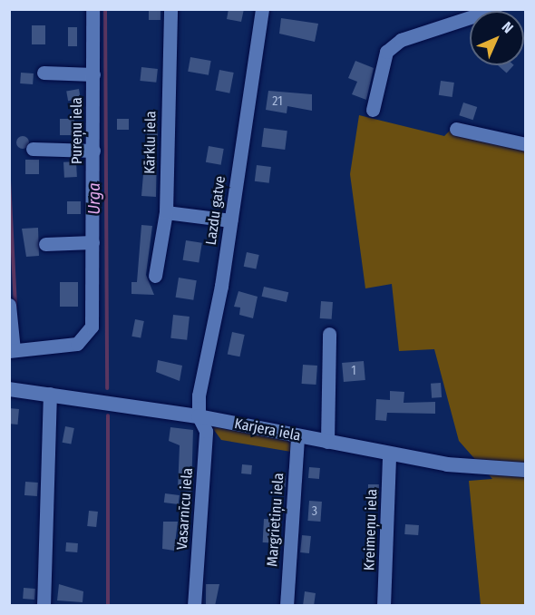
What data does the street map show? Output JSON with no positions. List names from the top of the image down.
{
  "streets": {
    "street": [
      "Pureņu iela",
      "Kārklu iela",
      "Lazdu gatve",
      "Karjera iela",
      "Vasarnīcu iela",
      "Margrietiņu iela",
      "Kreimeņu iela"
    ]
  },
  "crossings": [
    ["Lazdu gatve", "Karjera iela"],
    ["Lazdu gatve", "Vasarnīcu iela"],
    ["Karjera iela", "Vasarnīcu iela"],
    ["Karjera iela", "Margrietiņu iela"],
    ["Karjera iela", "Kreimeņu iela"]
  ],
  "water": ["Urga"],
  "house_numbers": ["21", "1", "3"],
  "north": "top right"
}
